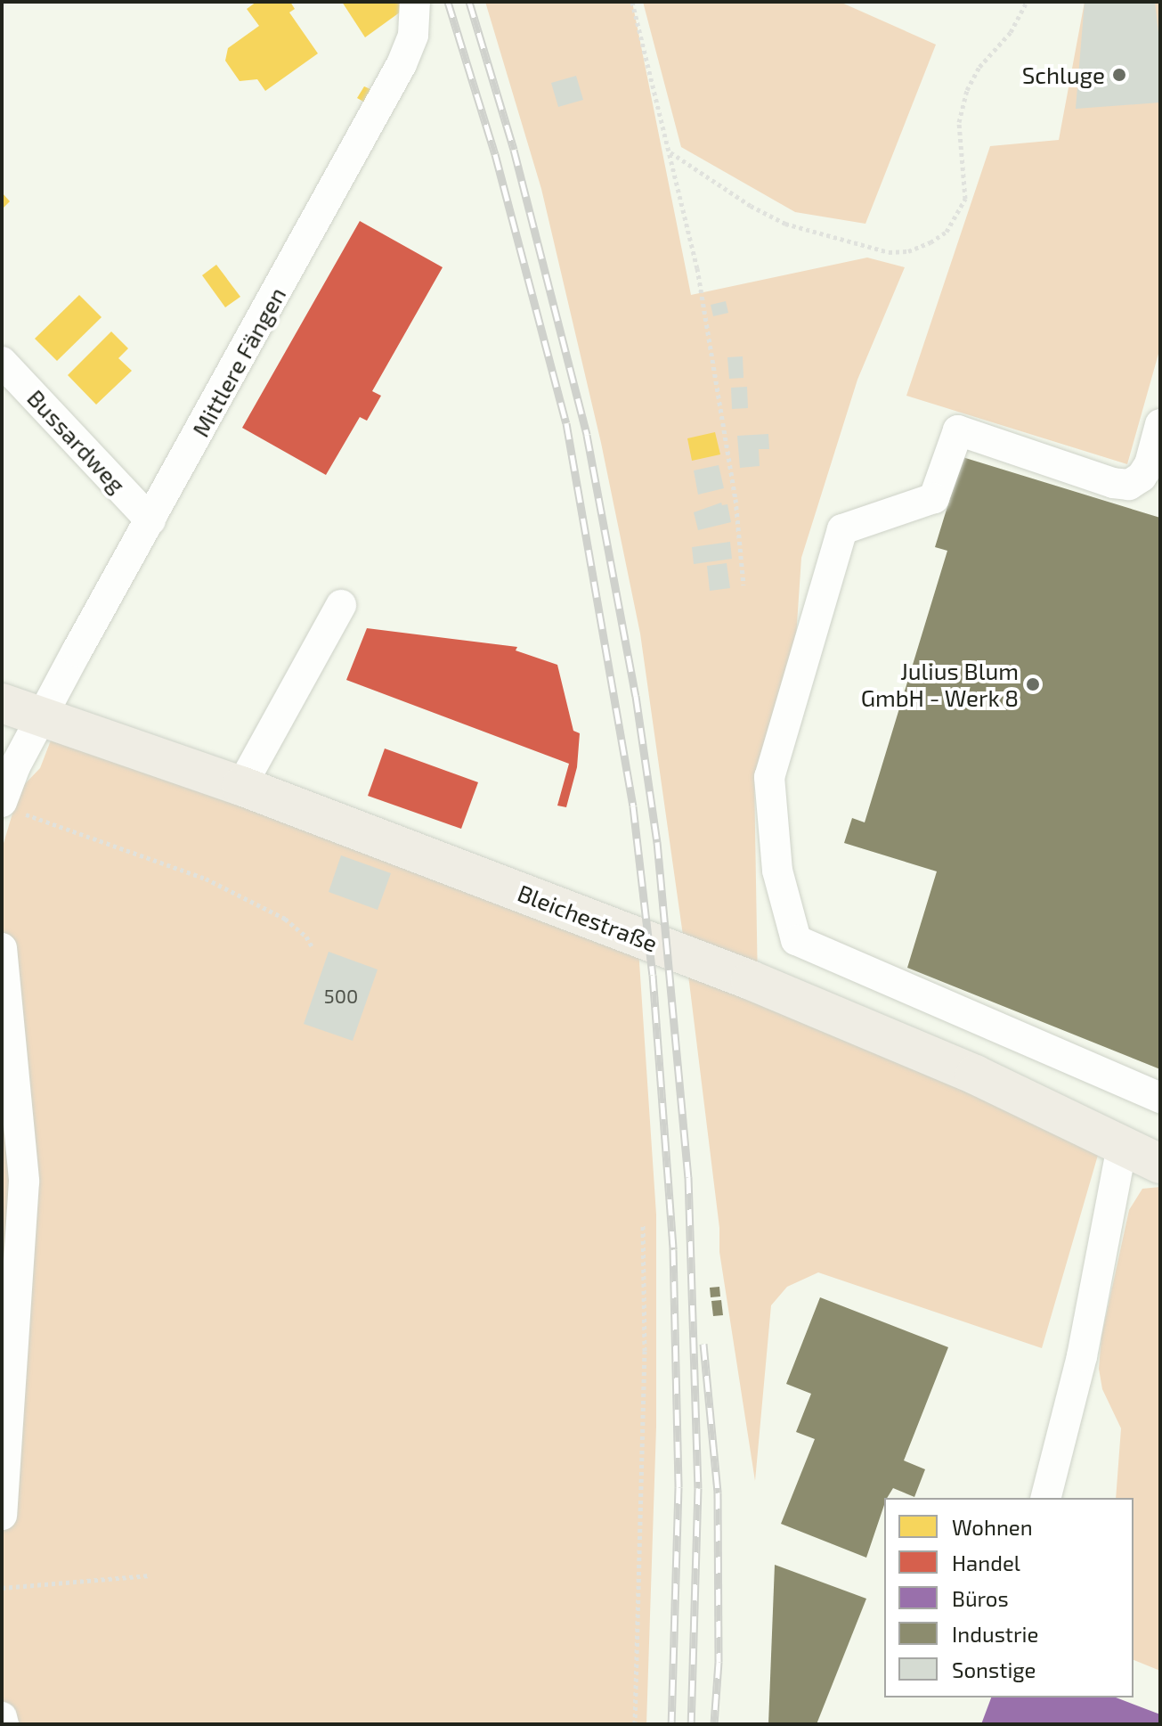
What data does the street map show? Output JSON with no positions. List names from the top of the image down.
{
  "streets": {
    "main road": ["Bleichestraße"],
    "street": ["Mittlere Fängen", "Bussardweg"]
  },
  "crossings": [
    ["Mittlere Fängen", "Bussardweg"],
    ["Mittlere Fängen", "Bleichestraße"]
  ],
  "places": ["Schluge", "Julius Blum GmbH - Werk 8"],
  "house_numbers": ["500"],
  "legend": [
    "Wohnen",
    "Handel",
    "Büros",
    "Industrie",
    "Sonstige"
  ]
}
